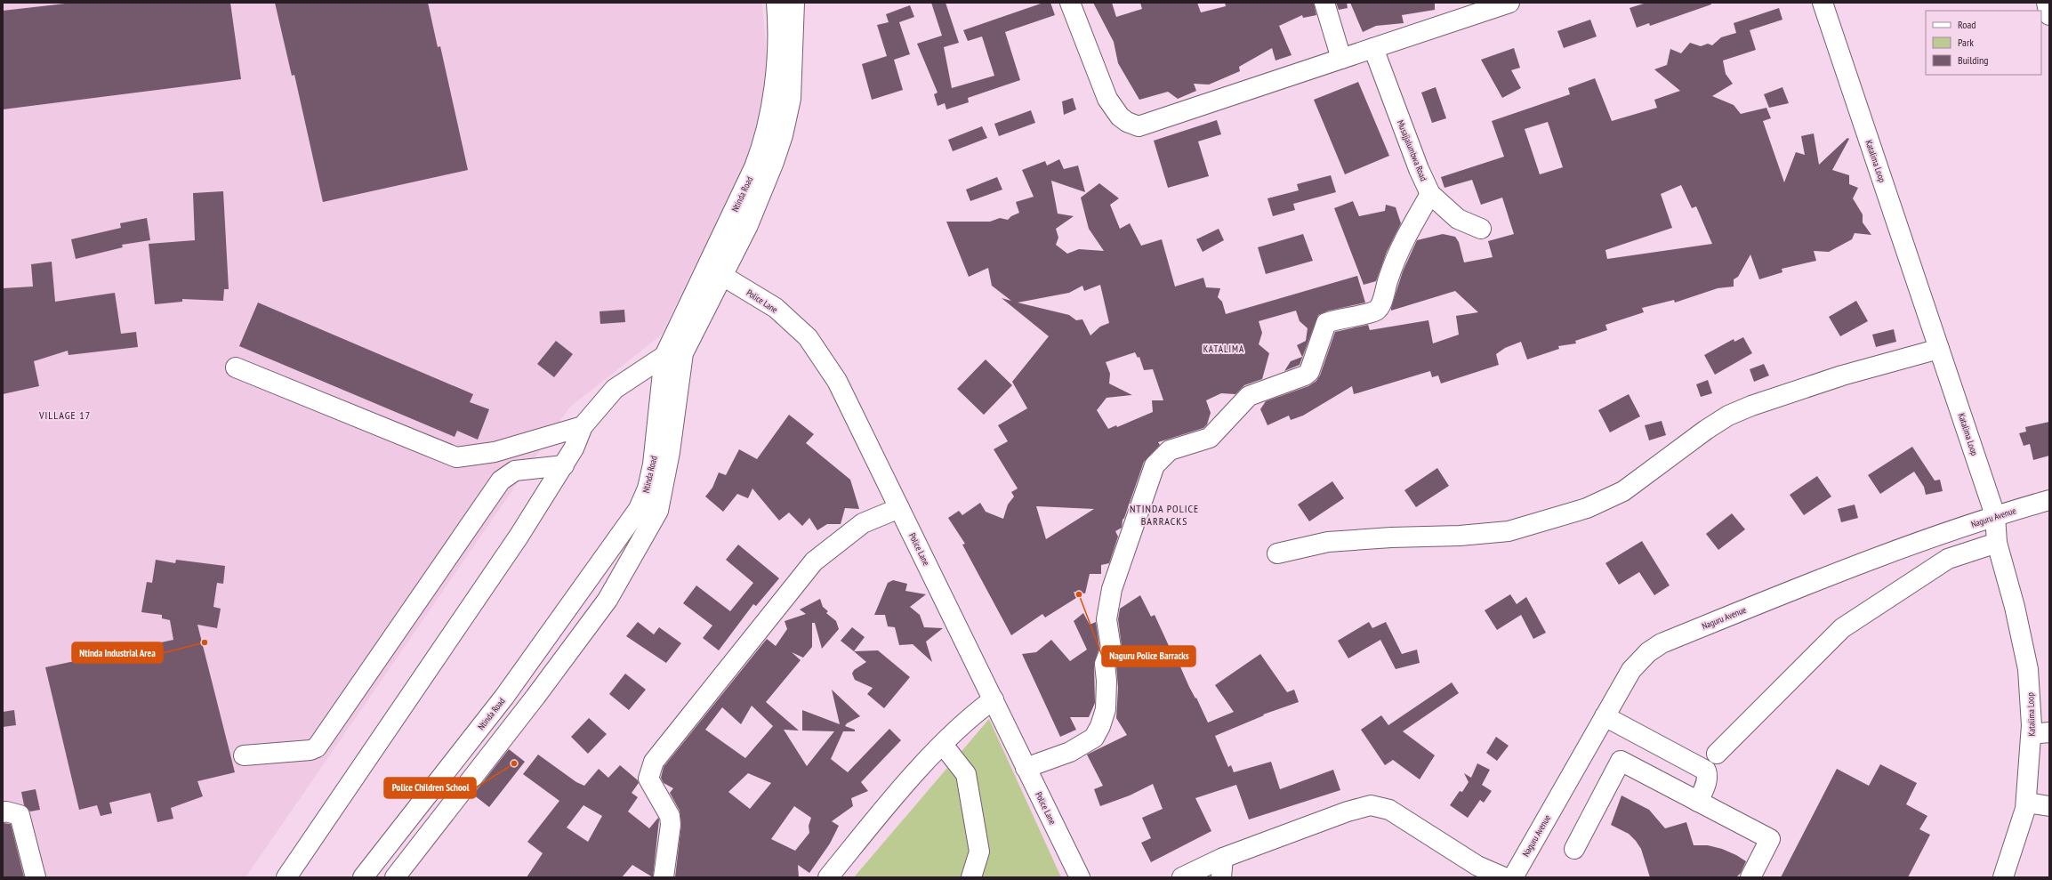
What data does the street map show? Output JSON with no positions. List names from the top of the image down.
{
  "streets": {
    "street": [
      "Musajjalumbwa Road",
      "Katalima Loop",
      "Ntinda Road",
      "Police Lane",
      "Naguru Avenue"
    ]
  },
  "crossings": [
    ["Katalima Loop", "Naguru Avenue"],
    ["Ntinda Road", "Police Lane"]
  ],
  "districts": ["KATALIMA", "VILLAGE 17", "NTINDA POLICE BARRACKS"],
  "places": ["Naguru Police Barracks", "Ntinda Industrial Area", "Police Children School"],
  "legend": ["Road", "Park", "Building"]
}
